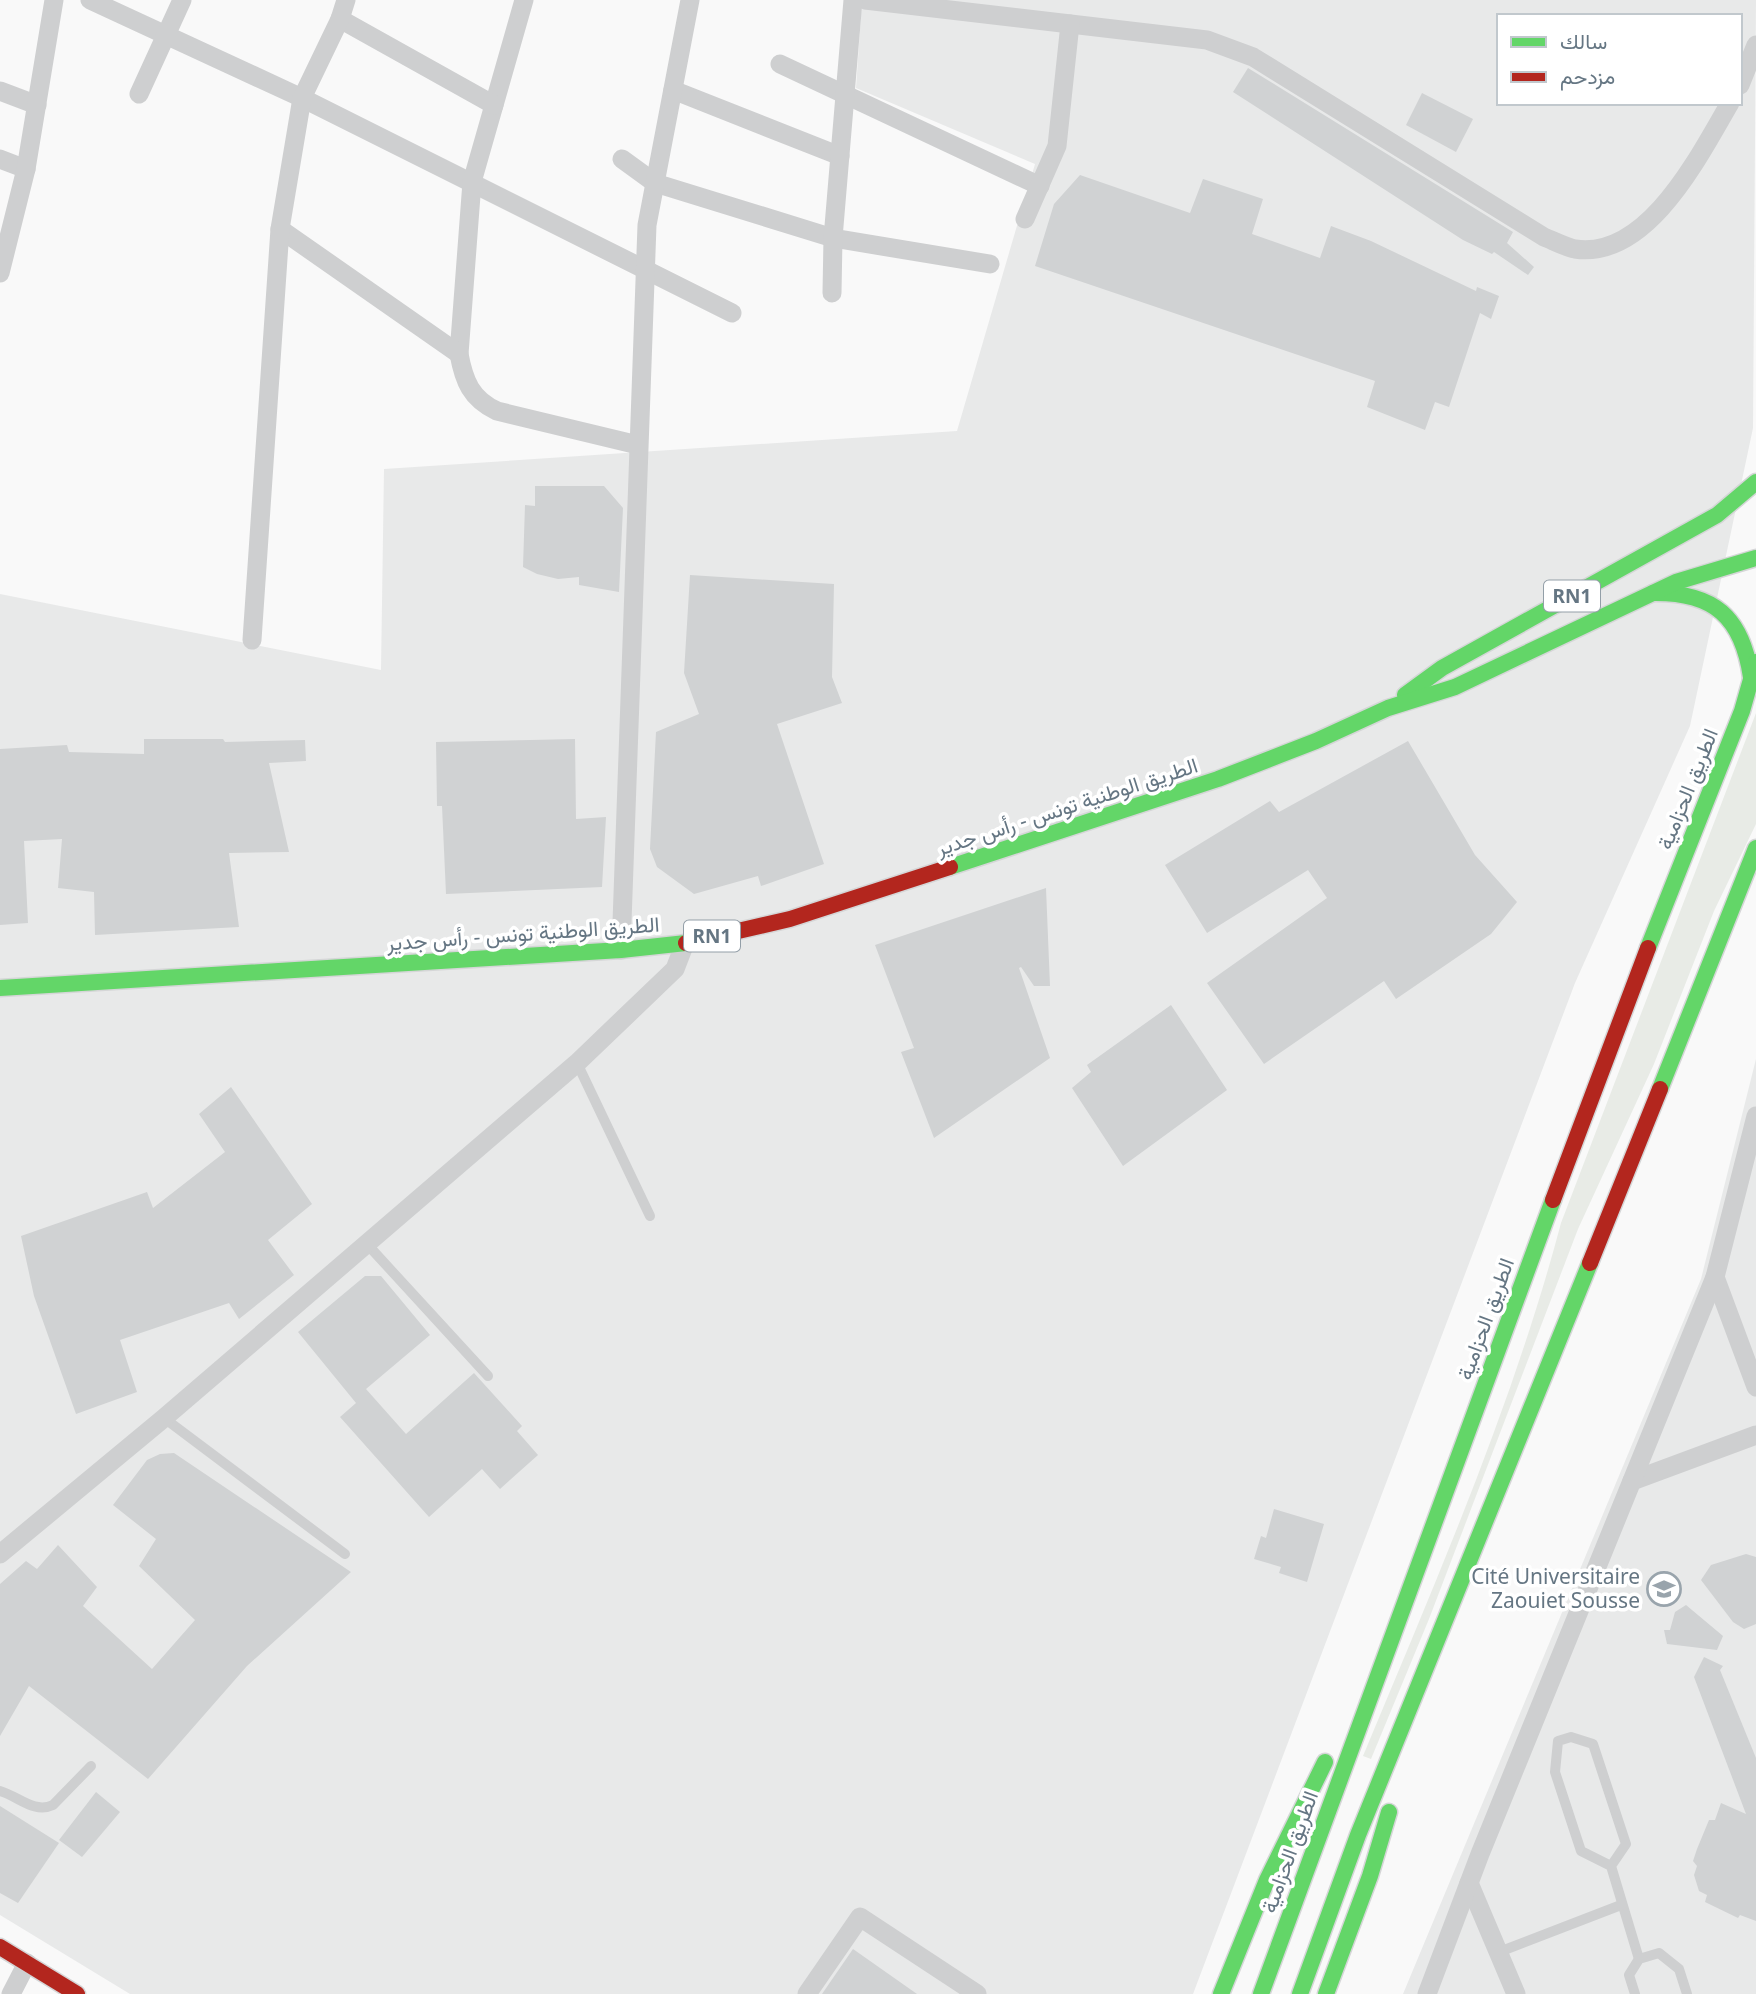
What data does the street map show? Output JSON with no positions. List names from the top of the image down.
{
  "streets": {
    "main road": ["RN1", "الطريق الحزامية", "الطريق الوطنية تونس - رأس جدير"]
  },
  "places": {
    "school or university": ["Cité Universitaire Zaouiet Sousse"]
  },
  "legend": ["سالك", "مزدحم"]
}
